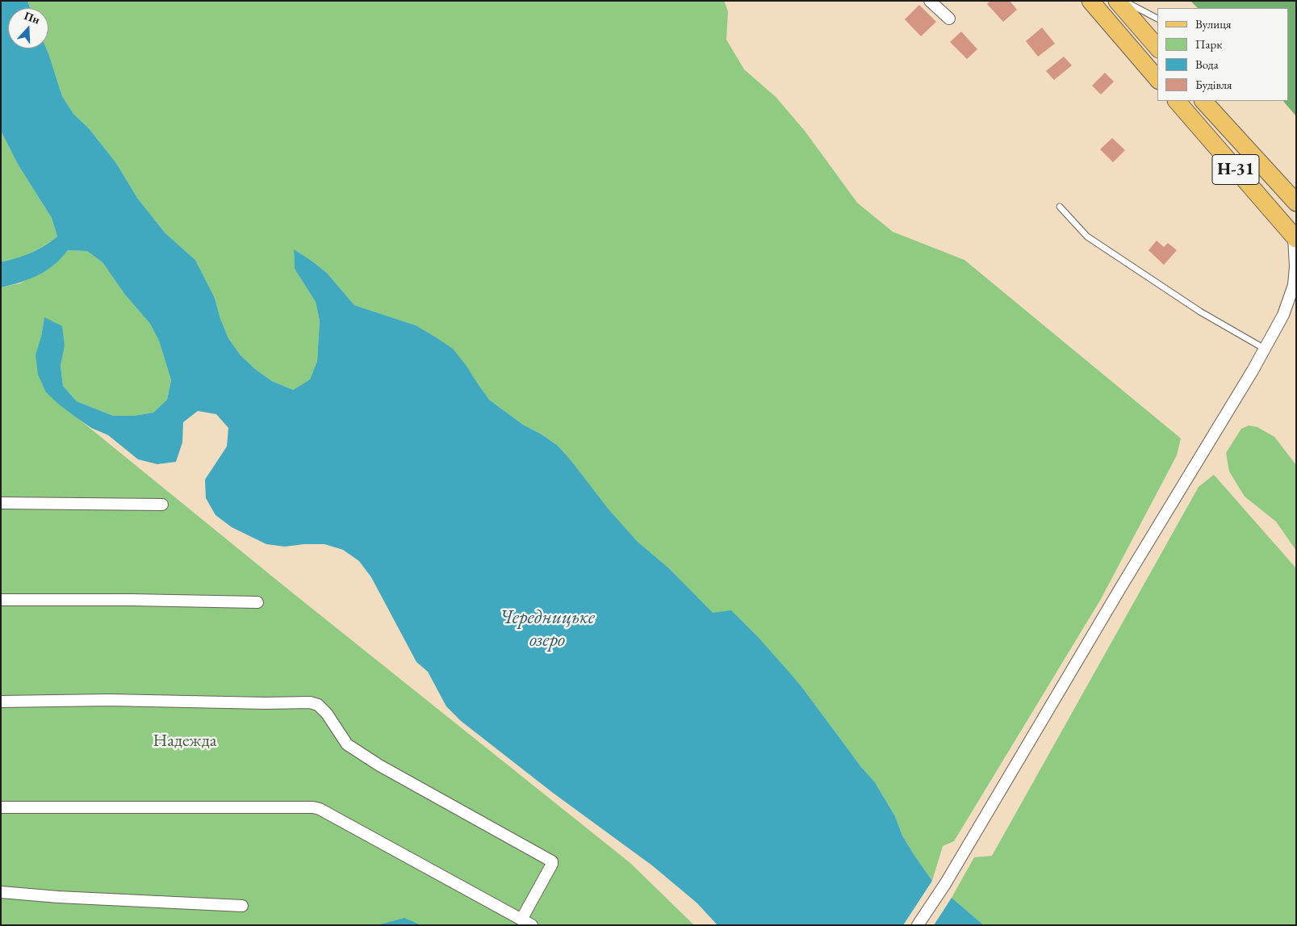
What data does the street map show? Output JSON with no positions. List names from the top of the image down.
{
  "streets": {
    "main road": ["Н-31"]
  },
  "water": ["Чередницьке озеро"],
  "parks": ["Надежда"],
  "legend": [
    "Вулиця",
    "Парк",
    "Вода",
    "Будівля"
  ],
  "north": "top"
}
